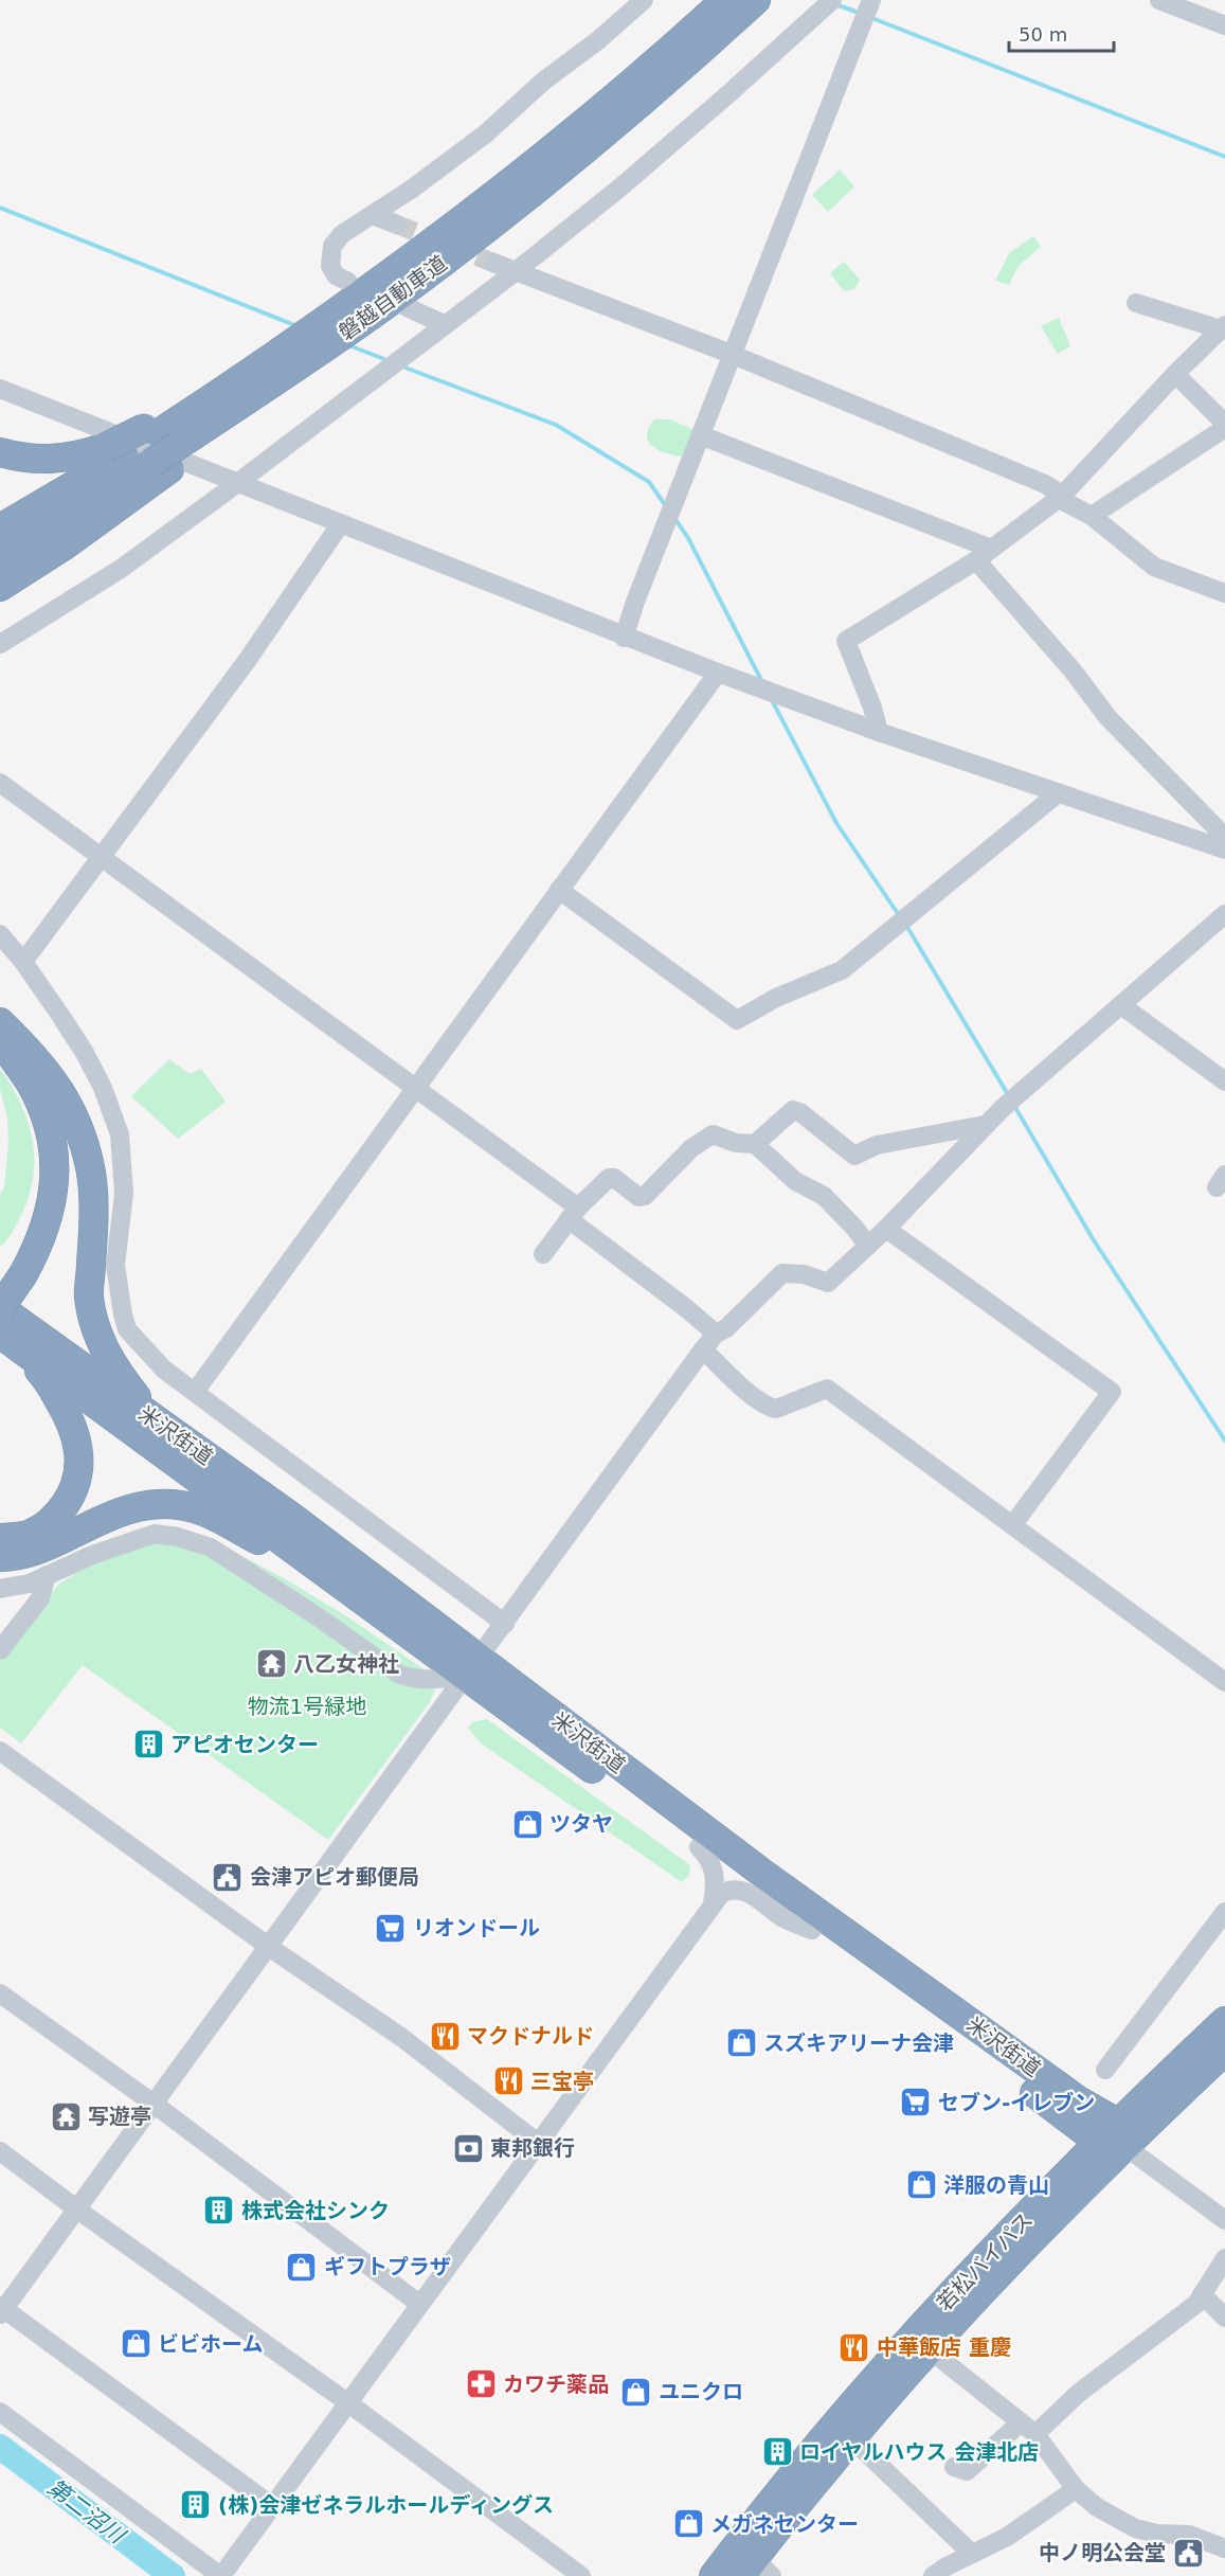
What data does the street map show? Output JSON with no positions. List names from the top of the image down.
{
  "streets": {
    "highway": ["磐越自動車道", "米沢街道", "若松バイパス"]
  },
  "crossings": [
    ["米沢街道", "若松バイパス"]
  ],
  "water": ["第二沼川"],
  "parks": ["物流1号緑地"],
  "places": {
    "temple": ["八乙女神社", "写遊亭"],
    "building": [
      "アピオセンター",
      "株式会社シンク",
      "ロイヤルハウス 会津北店",
      "(株)会津ゼネラルホールディングス"
    ],
    "shop": [
      "ツタヤ",
      "スズキアリーナ会津",
      "洋服の青山",
      "ギフトプラザ",
      "ビビホーム",
      "ユニクロ",
      "メガネセンター"
    ],
    "public building": ["会津アピオ郵便局", "中ノ明公会堂"],
    "supermarket": ["リオンドール", "セブン-イレブン"],
    "restaurant": ["マクドナルド", "三宝亭", "中華飯店 重慶"],
    "bank": ["東邦銀行"],
    "pharmacy": ["カワチ薬品"]
  },
  "scale_bar": "50 m"
}
